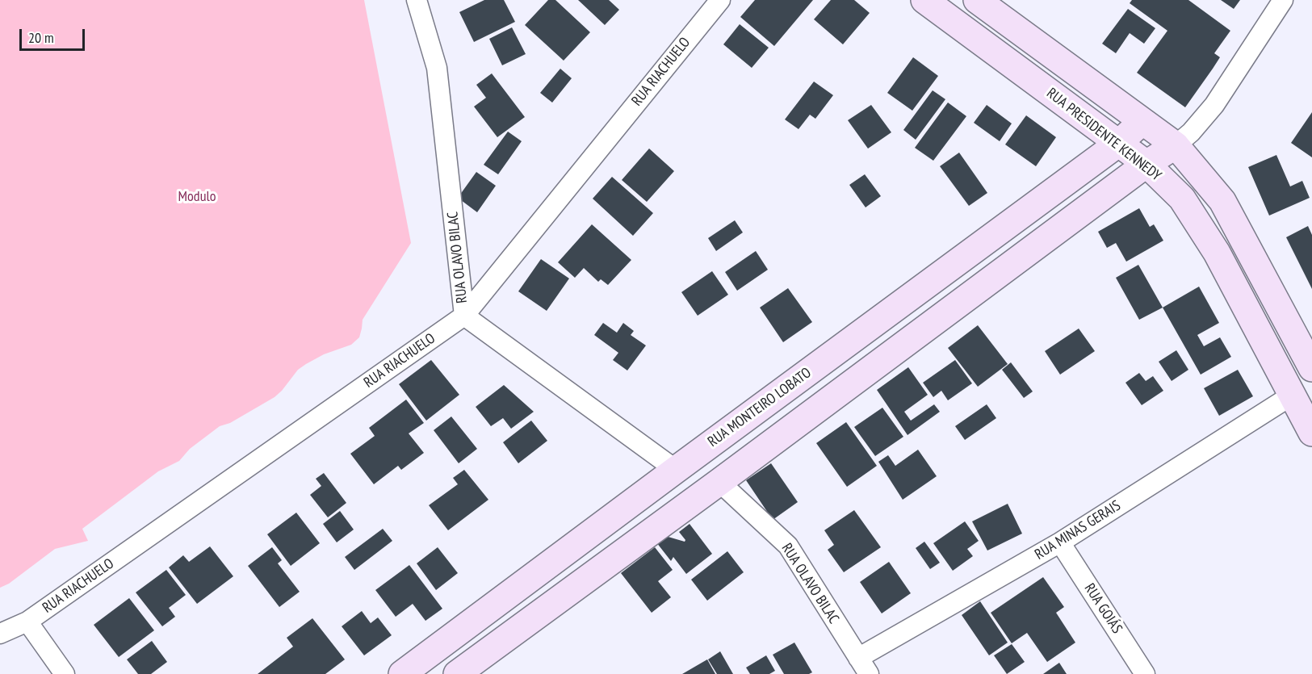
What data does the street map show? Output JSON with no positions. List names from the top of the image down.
{
  "streets": {
    "street": [
      "RUA RIACHUELO",
      "RUA PRESIDENTE KENNEDY",
      "RUA OLAVO BILAC",
      "RUA MONTEIRO LOBATO",
      "RUA MINAS GERAIS",
      "RUA GOIÁS"
    ]
  },
  "crossings": [
    ["RUA RIACHUELO", "RUA OLAVO BILAC"],
    ["RUA PRESIDENTE KENNEDY", "RUA MONTEIRO LOBATO"],
    ["RUA PRESIDENTE KENNEDY", "RUA MINAS GERAIS"],
    ["RUA OLAVO BILAC", "RUA MONTEIRO LOBATO"],
    ["RUA OLAVO BILAC", "RUA MINAS GERAIS"],
    ["RUA MINAS GERAIS", "RUA GOIÁS"]
  ],
  "parks": ["Modulo"],
  "scale_bar": "20 m"
}
